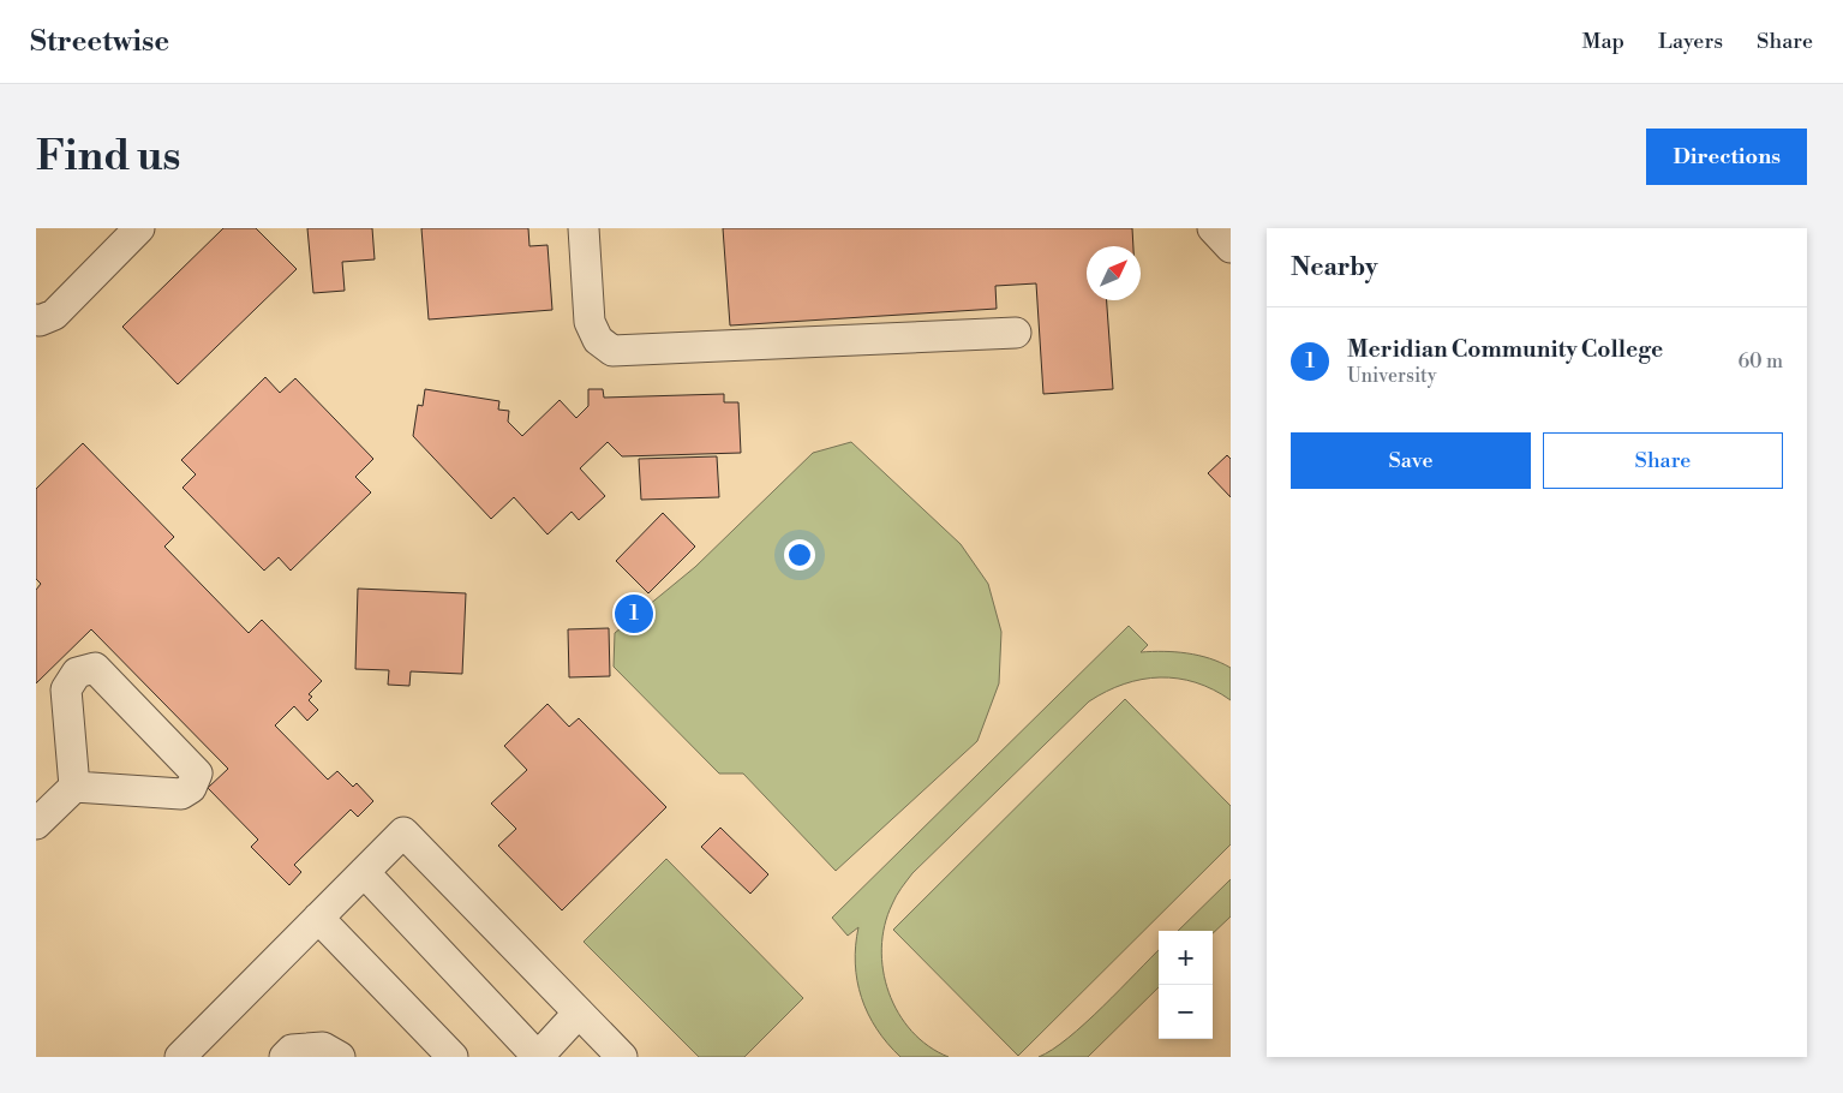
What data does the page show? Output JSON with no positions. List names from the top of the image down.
{
  "north": "top right",
  "page": {
    "header": "Streetwise",
    "nav": ["Map", "Layers", "Share"],
    "buttons": [
      "Directions",
      ["Save", "Share"]
    ],
    "title": "Find us",
    "heading": "Nearby",
    "list": [
      {
        "mark": "1",
        "name": "Meridian Community College",
        "note": "University",
        "value": "60 m"
      }
    ],
    "pins": "1",
    "map_buttons": ["+", "−"]
  }
}
